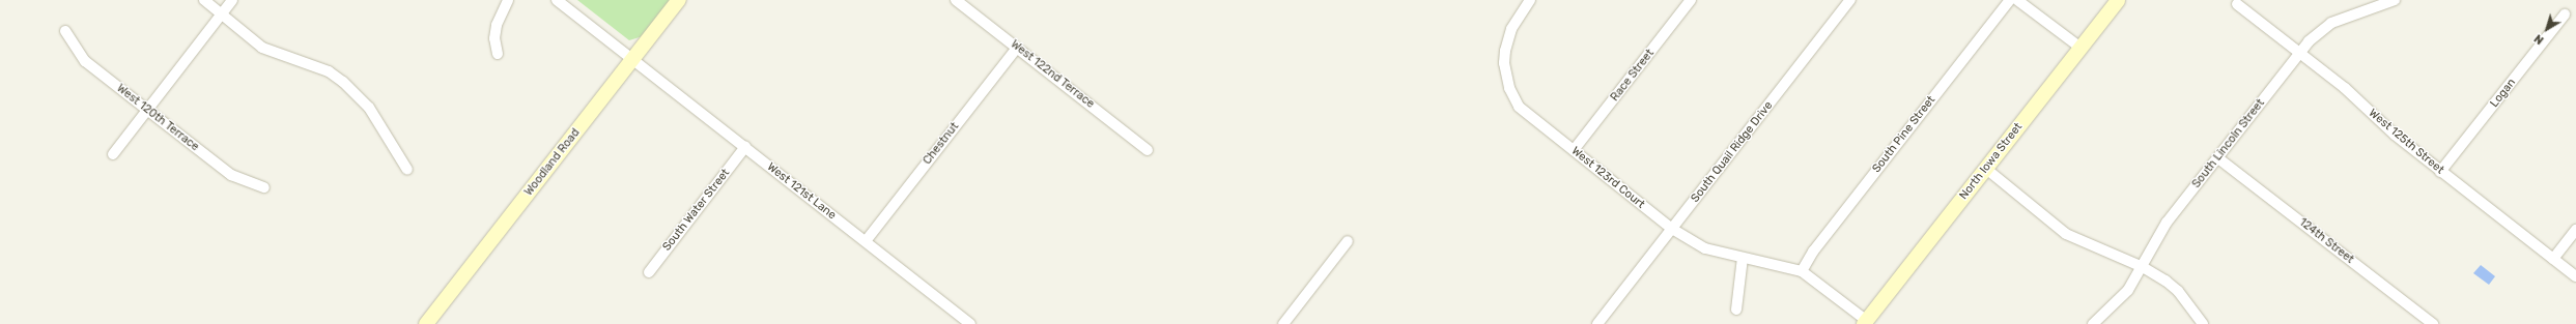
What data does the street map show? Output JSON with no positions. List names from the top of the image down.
{
  "streets": {
    "main road": ["North Iowa Street", "Woodland Road"],
    "street": [
      "West 122nd Terrace",
      "Race Street",
      "Logan",
      "West 120th Terrace",
      "South Pine Street",
      "West 125th Street",
      "Chestnut",
      "South Lincoln Street",
      "South Quail Ridge Drive",
      "West 123rd Court",
      "West 121st Lane",
      "South Water Street",
      "124th Street"
    ]
  },
  "crossings": [
    ["West 122nd Terrace", "Chestnut"],
    ["Race Street", "West 123rd Court"],
    ["Logan", "West 125th Street"],
    ["South Pine Street", "West 123rd Court"],
    ["West 125th Street", "South Lincoln Street"],
    ["Chestnut", "West 121st Lane"],
    ["South Lincoln Street", "124th Street"],
    ["South Quail Ridge Drive", "West 123rd Court"],
    ["North Iowa Street", "West 123rd Court"],
    ["Woodland Road", "West 121st Lane"],
    ["West 121st Lane", "South Water Street"]
  ],
  "north": "bottom left"
}
